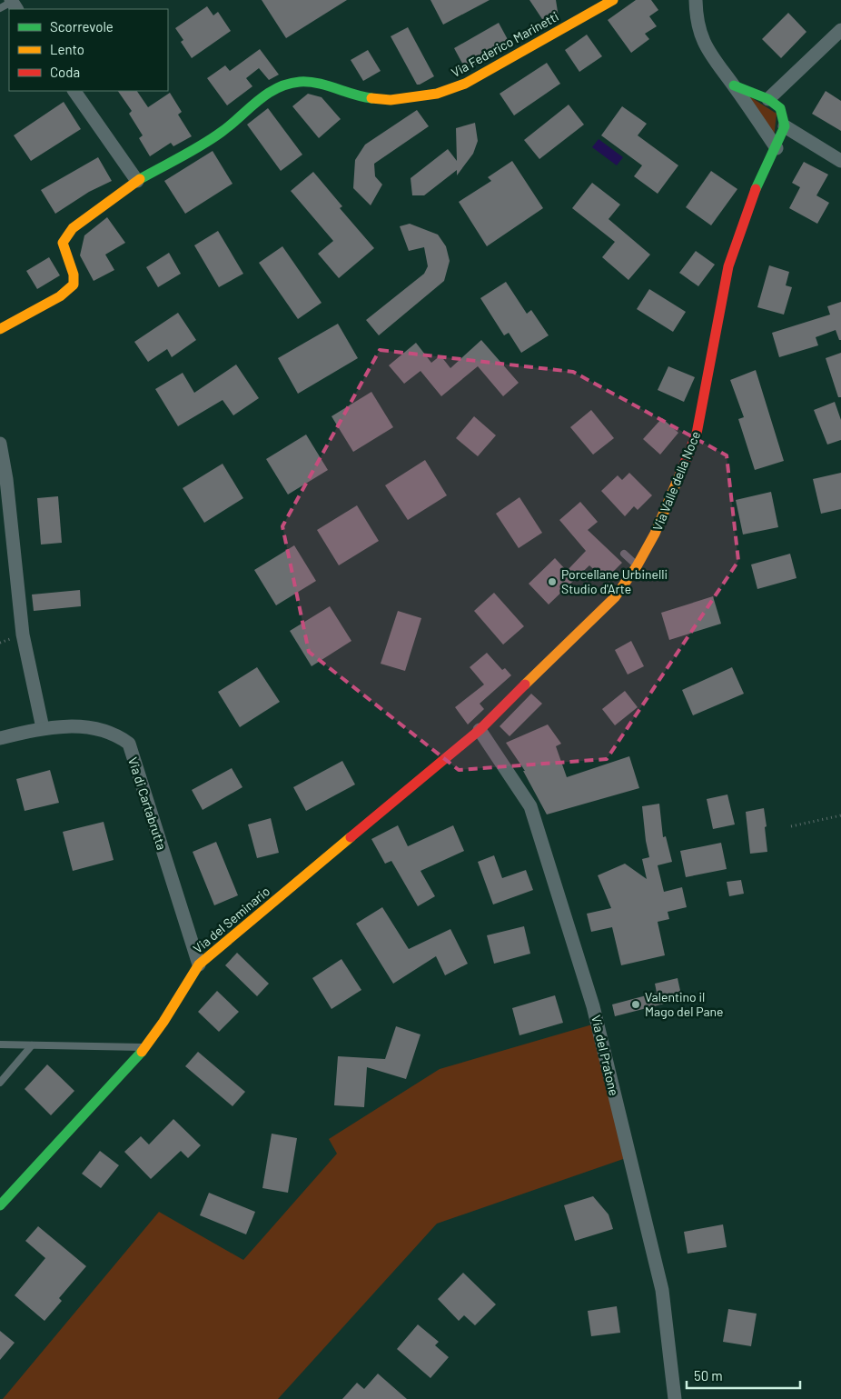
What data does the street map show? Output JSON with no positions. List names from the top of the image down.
{
  "streets": {
    "street": [
      "Via Federico Marinetti",
      "Via Valle della Noce",
      "Via di Cartabrutta",
      "Via del Seminario",
      "Via del Pratone"
    ]
  },
  "crossings": [
    ["Via Valle della Noce", "Via del Seminario"],
    ["Via Valle della Noce", "Via del Pratone"],
    ["Via di Cartabrutta", "Via del Seminario"],
    ["Via del Seminario", "Via del Pratone"]
  ],
  "places": ["Porcellane Urbinelli Studio d'Arte", "Valentino il Mago del Pane"],
  "legend": ["Scorrevole", "Lento", "Coda"],
  "scale_bar": "50 m"
}
